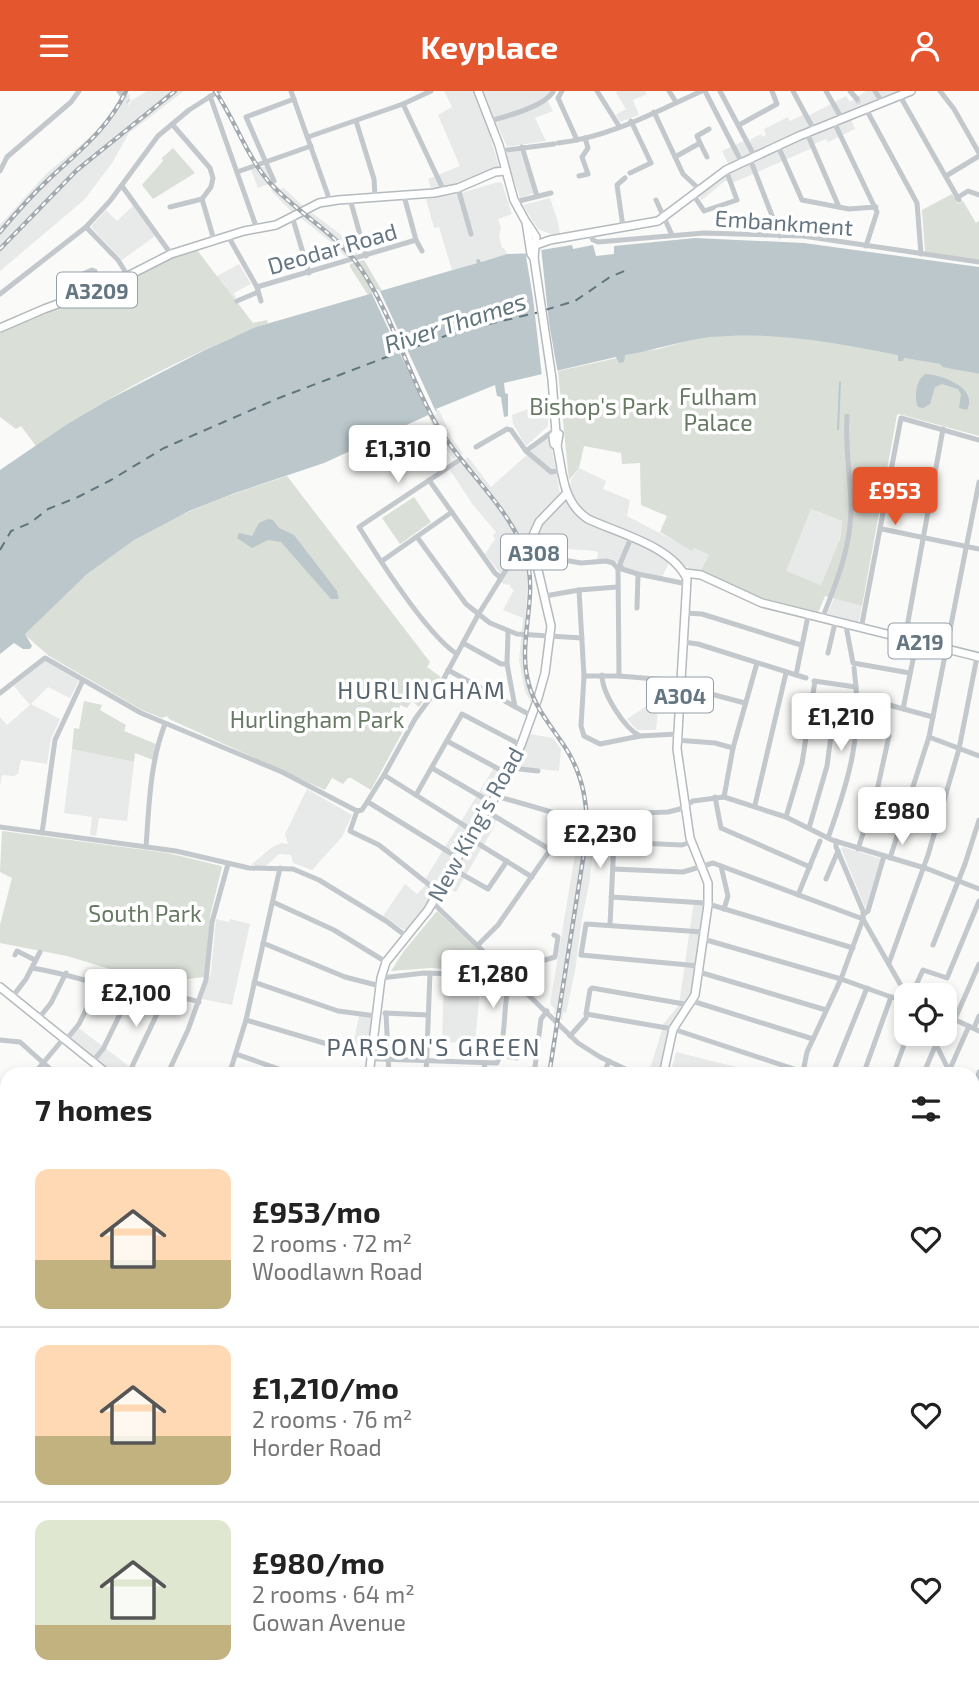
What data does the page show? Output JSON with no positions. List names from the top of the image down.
{
  "streets": {
    "main road": [
      "A3209",
      "A308",
      "A219",
      "A304",
      "New King's Road"
    ],
    "street": ["Embankment", "Deodar Road"]
  },
  "crossings": [
    ["Deodar Road", "A3209"],
    ["A308", "A219"],
    ["A308", "New King's Road"],
    ["A219", "A304"]
  ],
  "districts": ["HURLINGHAM", "PARSON'S GREEN"],
  "water": ["River Thames"],
  "parks": [
    "Fulham Palace",
    "Bishop's Park",
    "Hurlingham Park",
    "South Park"
  ],
  "page": {
    "header": "Keyplace",
    "price": [
      "£1,310",
      "£953",
      "£1,210",
      "£980",
      "£2,230",
      "£1,280",
      "£2,100"
    ],
    "heading": "7 homes",
    "list": [
      {
        "name": "£953/mo",
        "note": "2 rooms · 72 m² · Woodlawn Road"
      },
      {
        "name": "£1,210/mo",
        "note": "2 rooms · 76 m² · Horder Road"
      },
      {
        "name": "£980/mo",
        "note": "2 rooms · 64 m² · Gowan Avenue"
      }
    ]
  }
}
